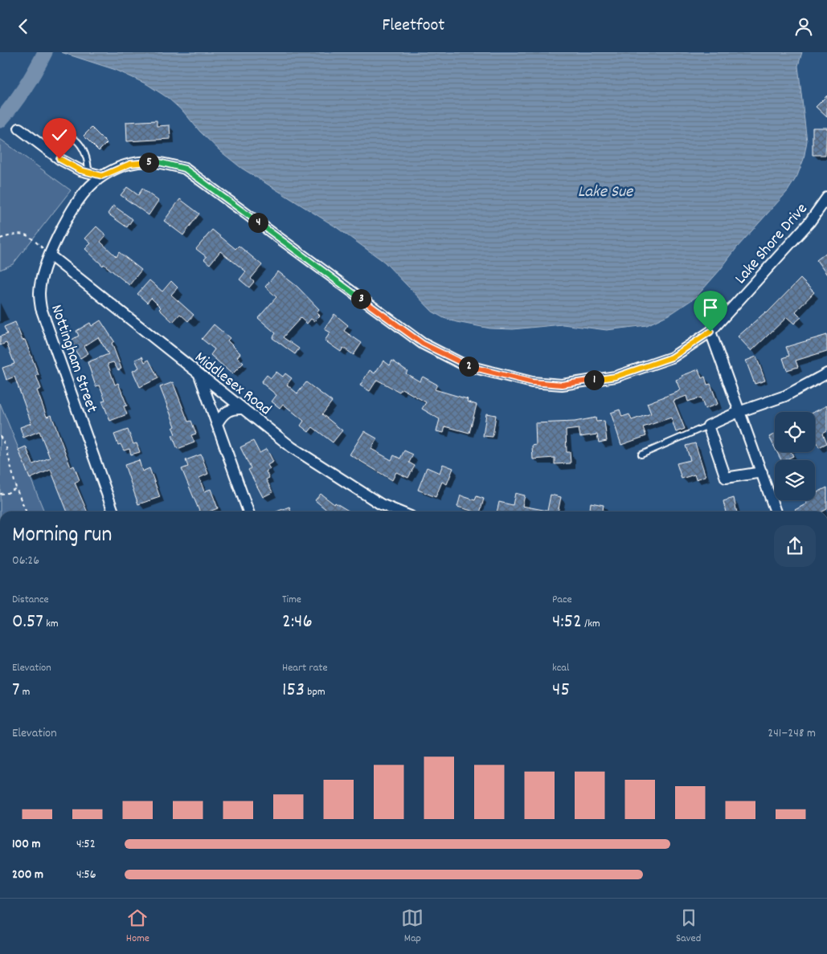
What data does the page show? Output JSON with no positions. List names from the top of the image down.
{
  "streets": {
    "street": ["Lake Shore Drive", "Nottingham Street", "Middlesex Road"]
  },
  "crossings": [
    ["Lake Shore Drive", "Nottingham Street"],
    ["Nottingham Street", "Middlesex Road"]
  ],
  "water": ["Lake Sue"],
  "page": {
    "header": "Fleetfoot",
    "pins": [
      "5",
      "4",
      "3",
      "2",
      "1"
    ],
    "heading": ["Morning run", "06:26"],
    "stats": [
      ["Distance", "0.57 km"],
      ["Time", "2:46"],
      ["Pace", "4:52 /km"],
      ["Elevation", "7 m"],
      ["Heart rate", "153 bpm"],
      ["kcal", "45"]
    ],
    "chart": ["Elevation", "241–248 m"],
    "list": [
      {
        "name": "100 m",
        "note": "4:52"
      },
      {
        "name": "200 m",
        "note": "4:56"
      }
    ],
    "tabs": ["Home", "Map", "Saved"]
  }
}
